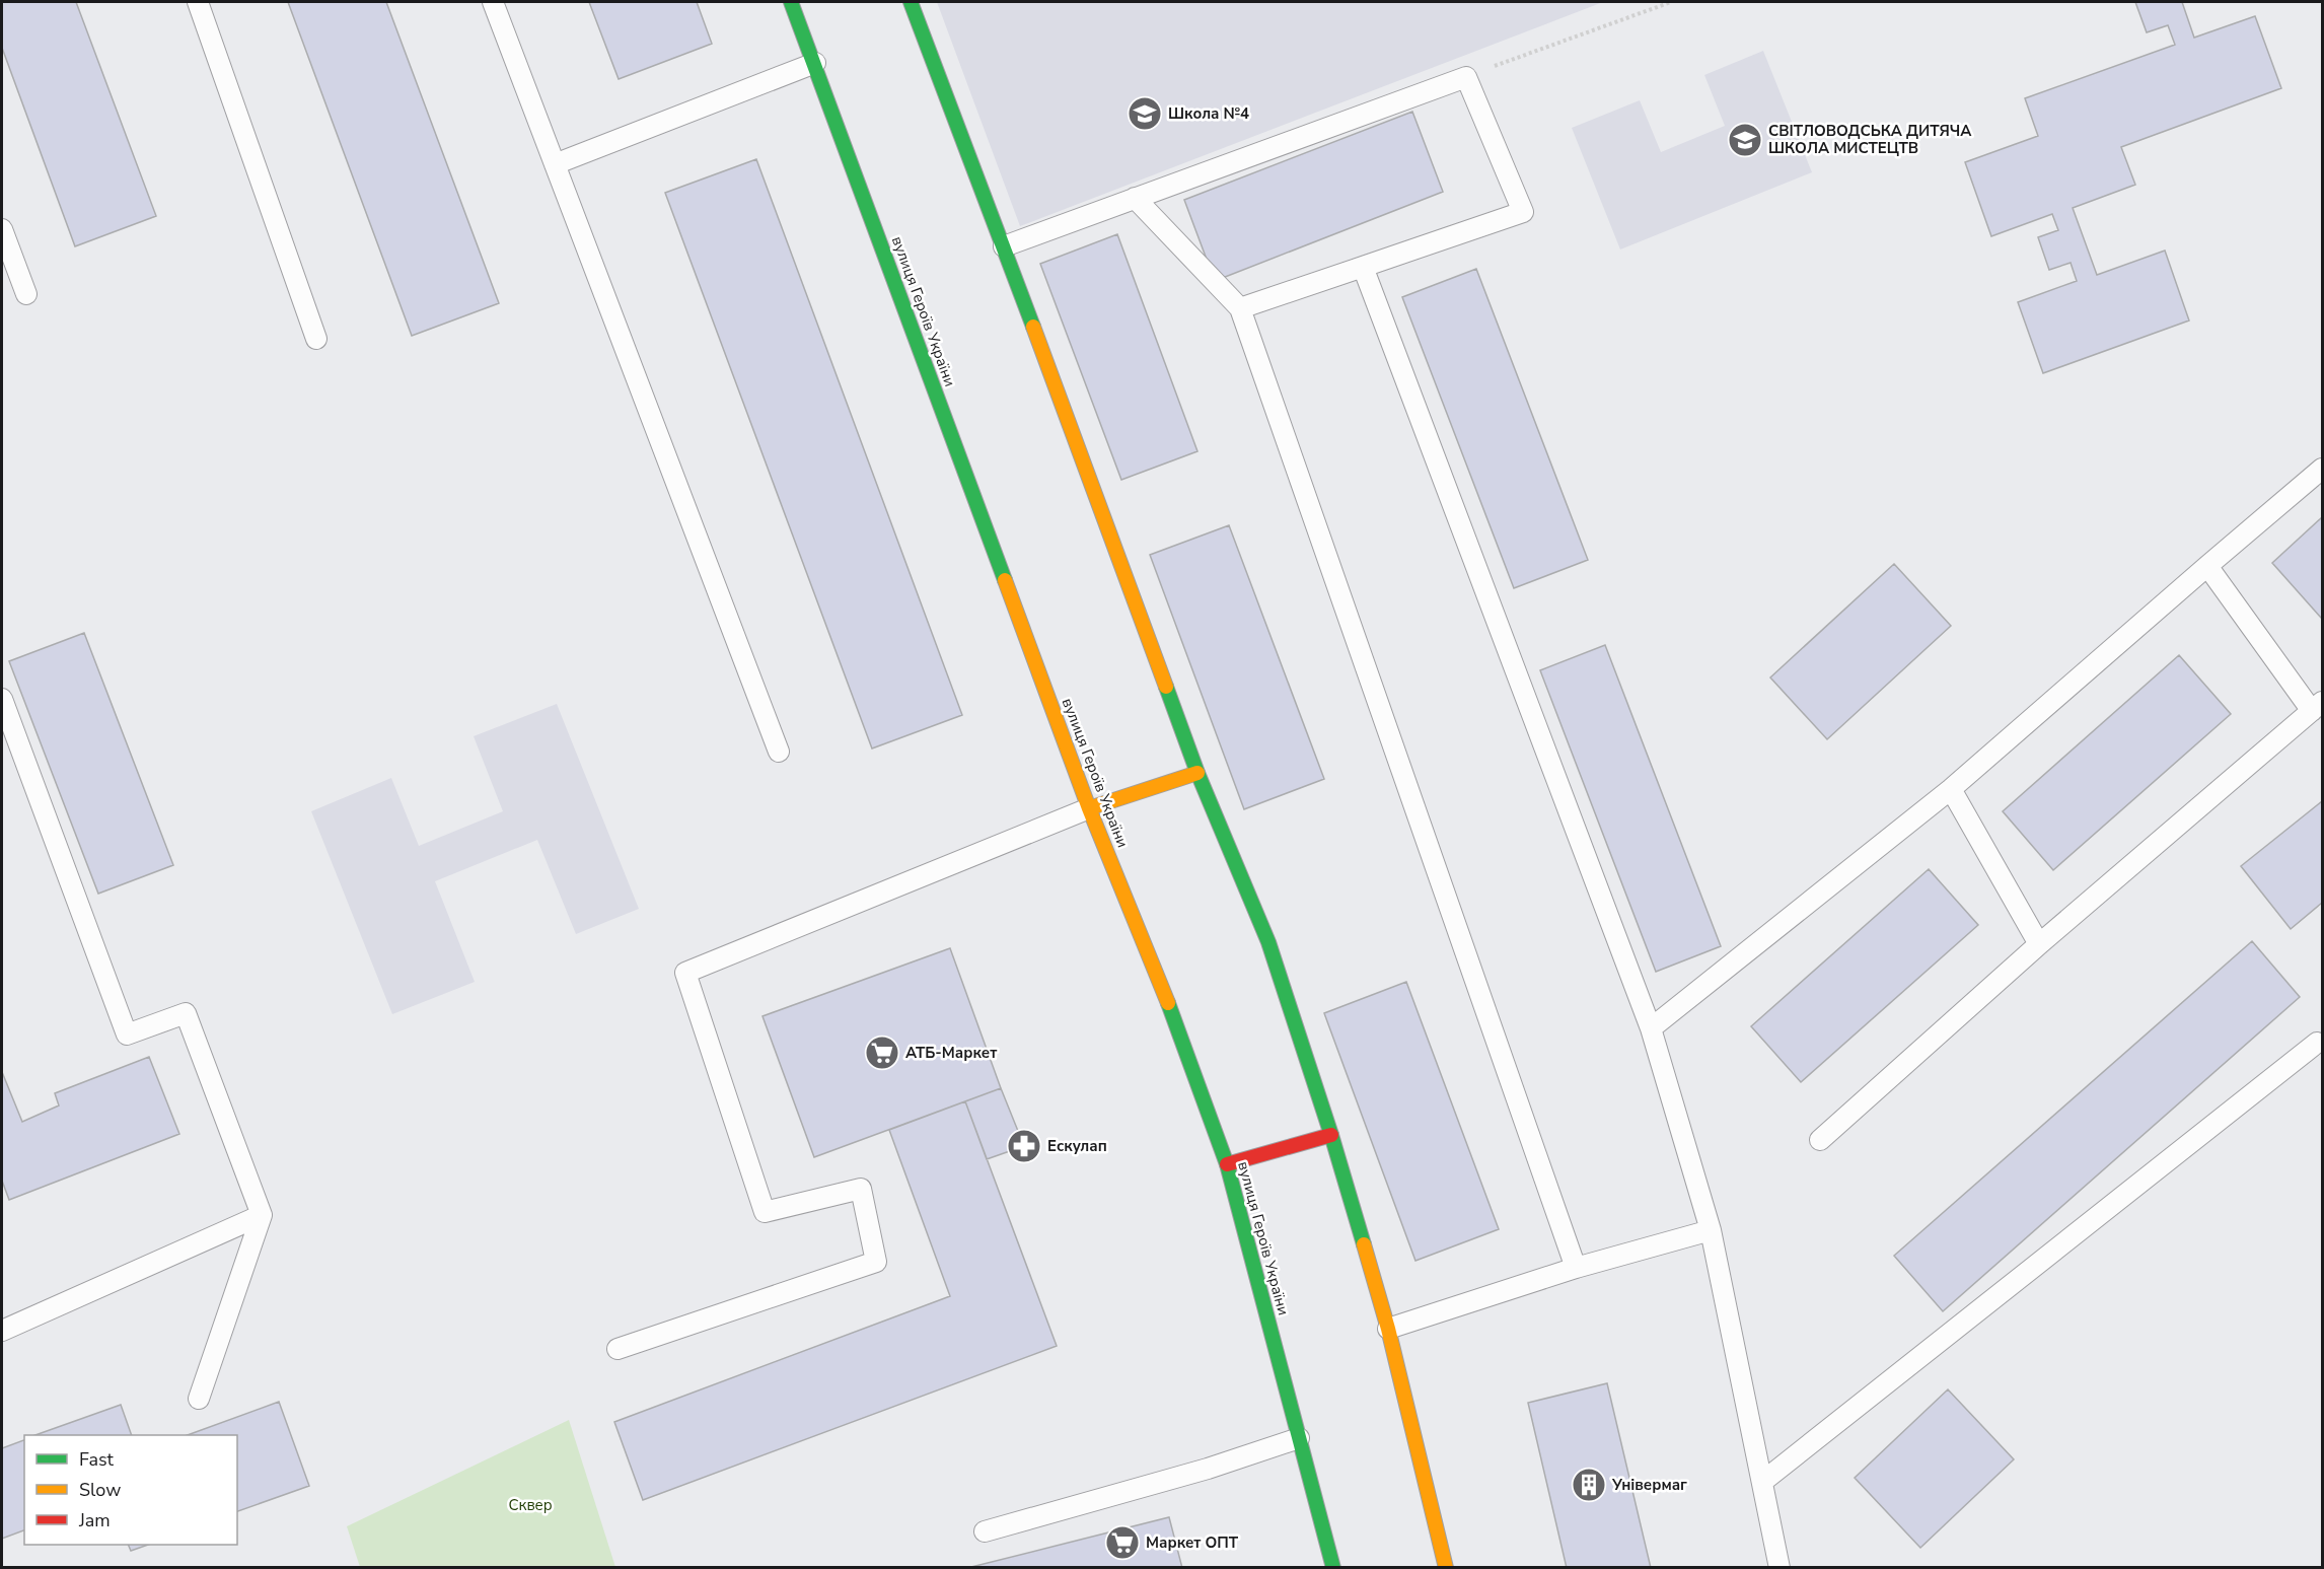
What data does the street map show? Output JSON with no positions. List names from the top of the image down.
{
  "streets": {
    "main road": ["вулиця Героїв України"]
  },
  "parks": ["Сквер"],
  "places": {
    "school or university": ["Школа №4", "СВІТЛОВОДСЬКА ДИТЯЧА ШКОЛА МИСТЕЦТВ"],
    "supermarket": ["АТБ-Маркет", "Маркет ОПТ"],
    "pharmacy": ["Ескулап"],
    "building": ["Універмаг"]
  },
  "legend": ["Fast", "Slow", "Jam"]
}
